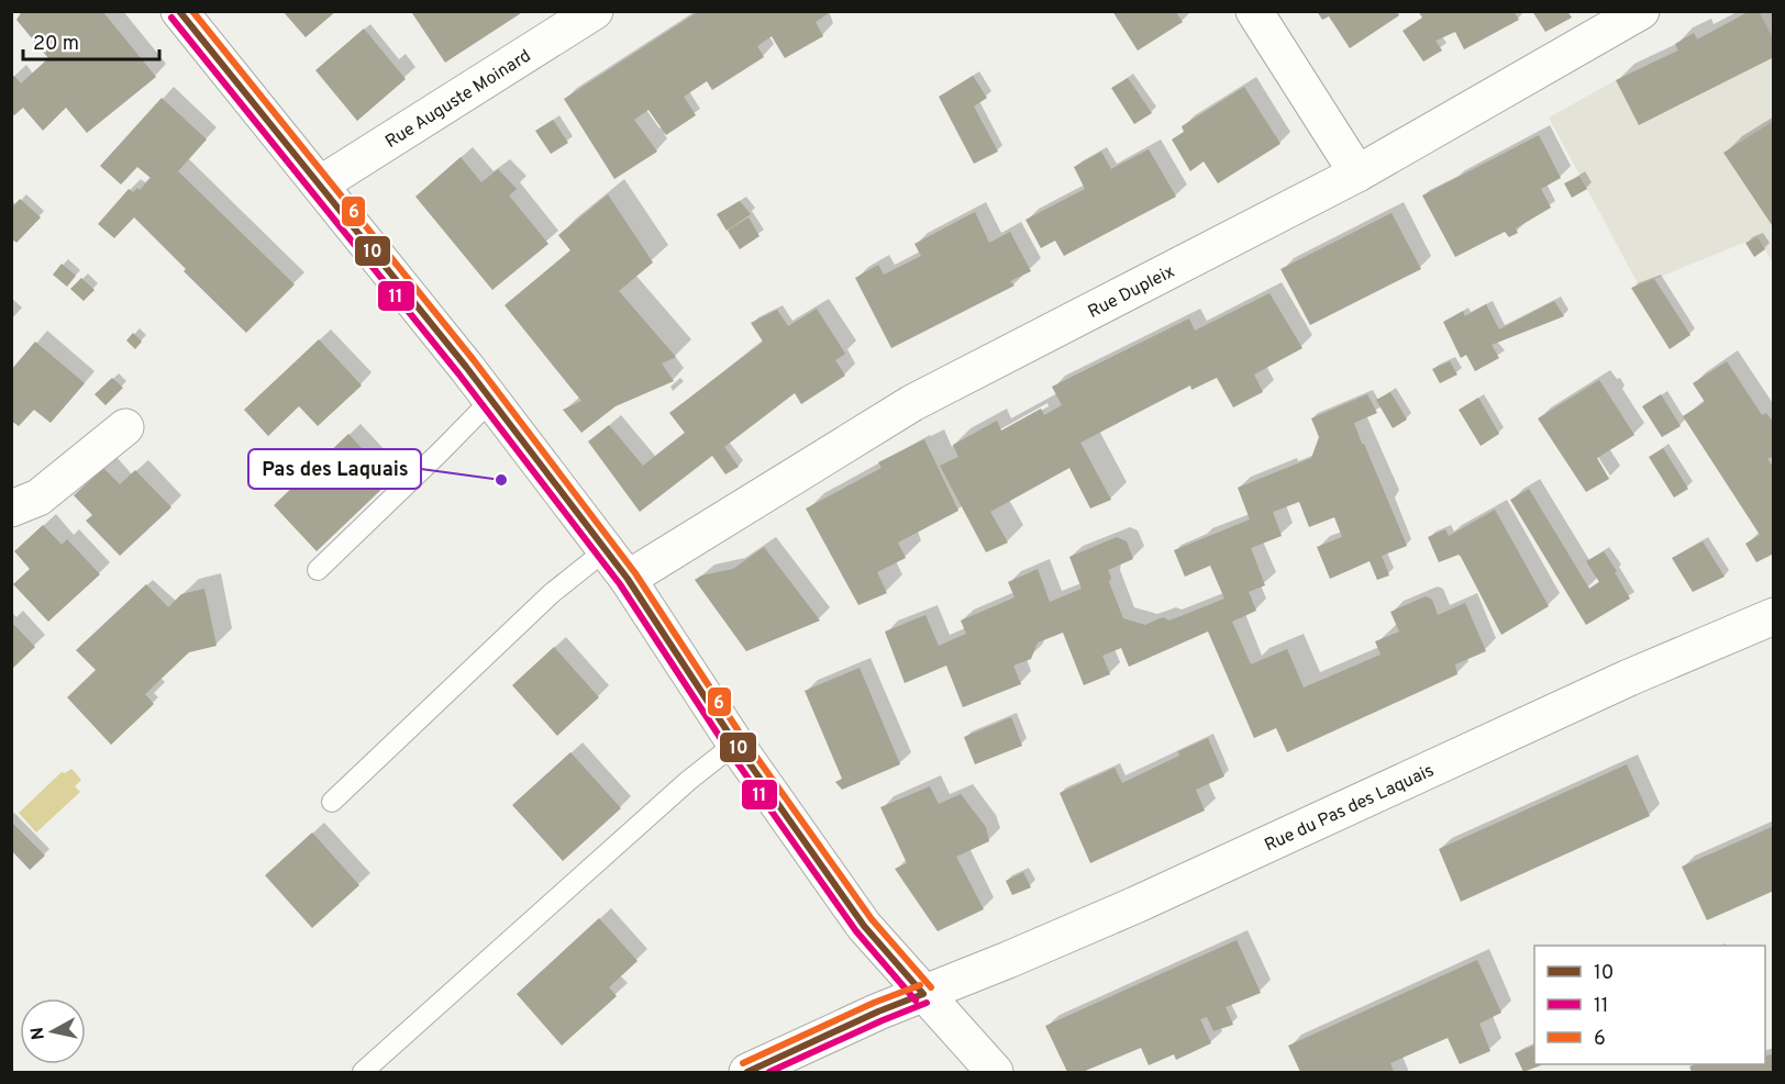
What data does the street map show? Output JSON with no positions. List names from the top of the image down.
{
  "streets": {
    "street": ["Rue Auguste Moinard", "Rue Dupleix", "Rue du Pas des Laquais"]
  },
  "places": ["Pas des Laquais"],
  "lines": ["transit line 10", "transit line 6", "transit line 11"],
  "legend": ["10", "11", "6"],
  "scale_bar": "20 m",
  "north": "left"
}
